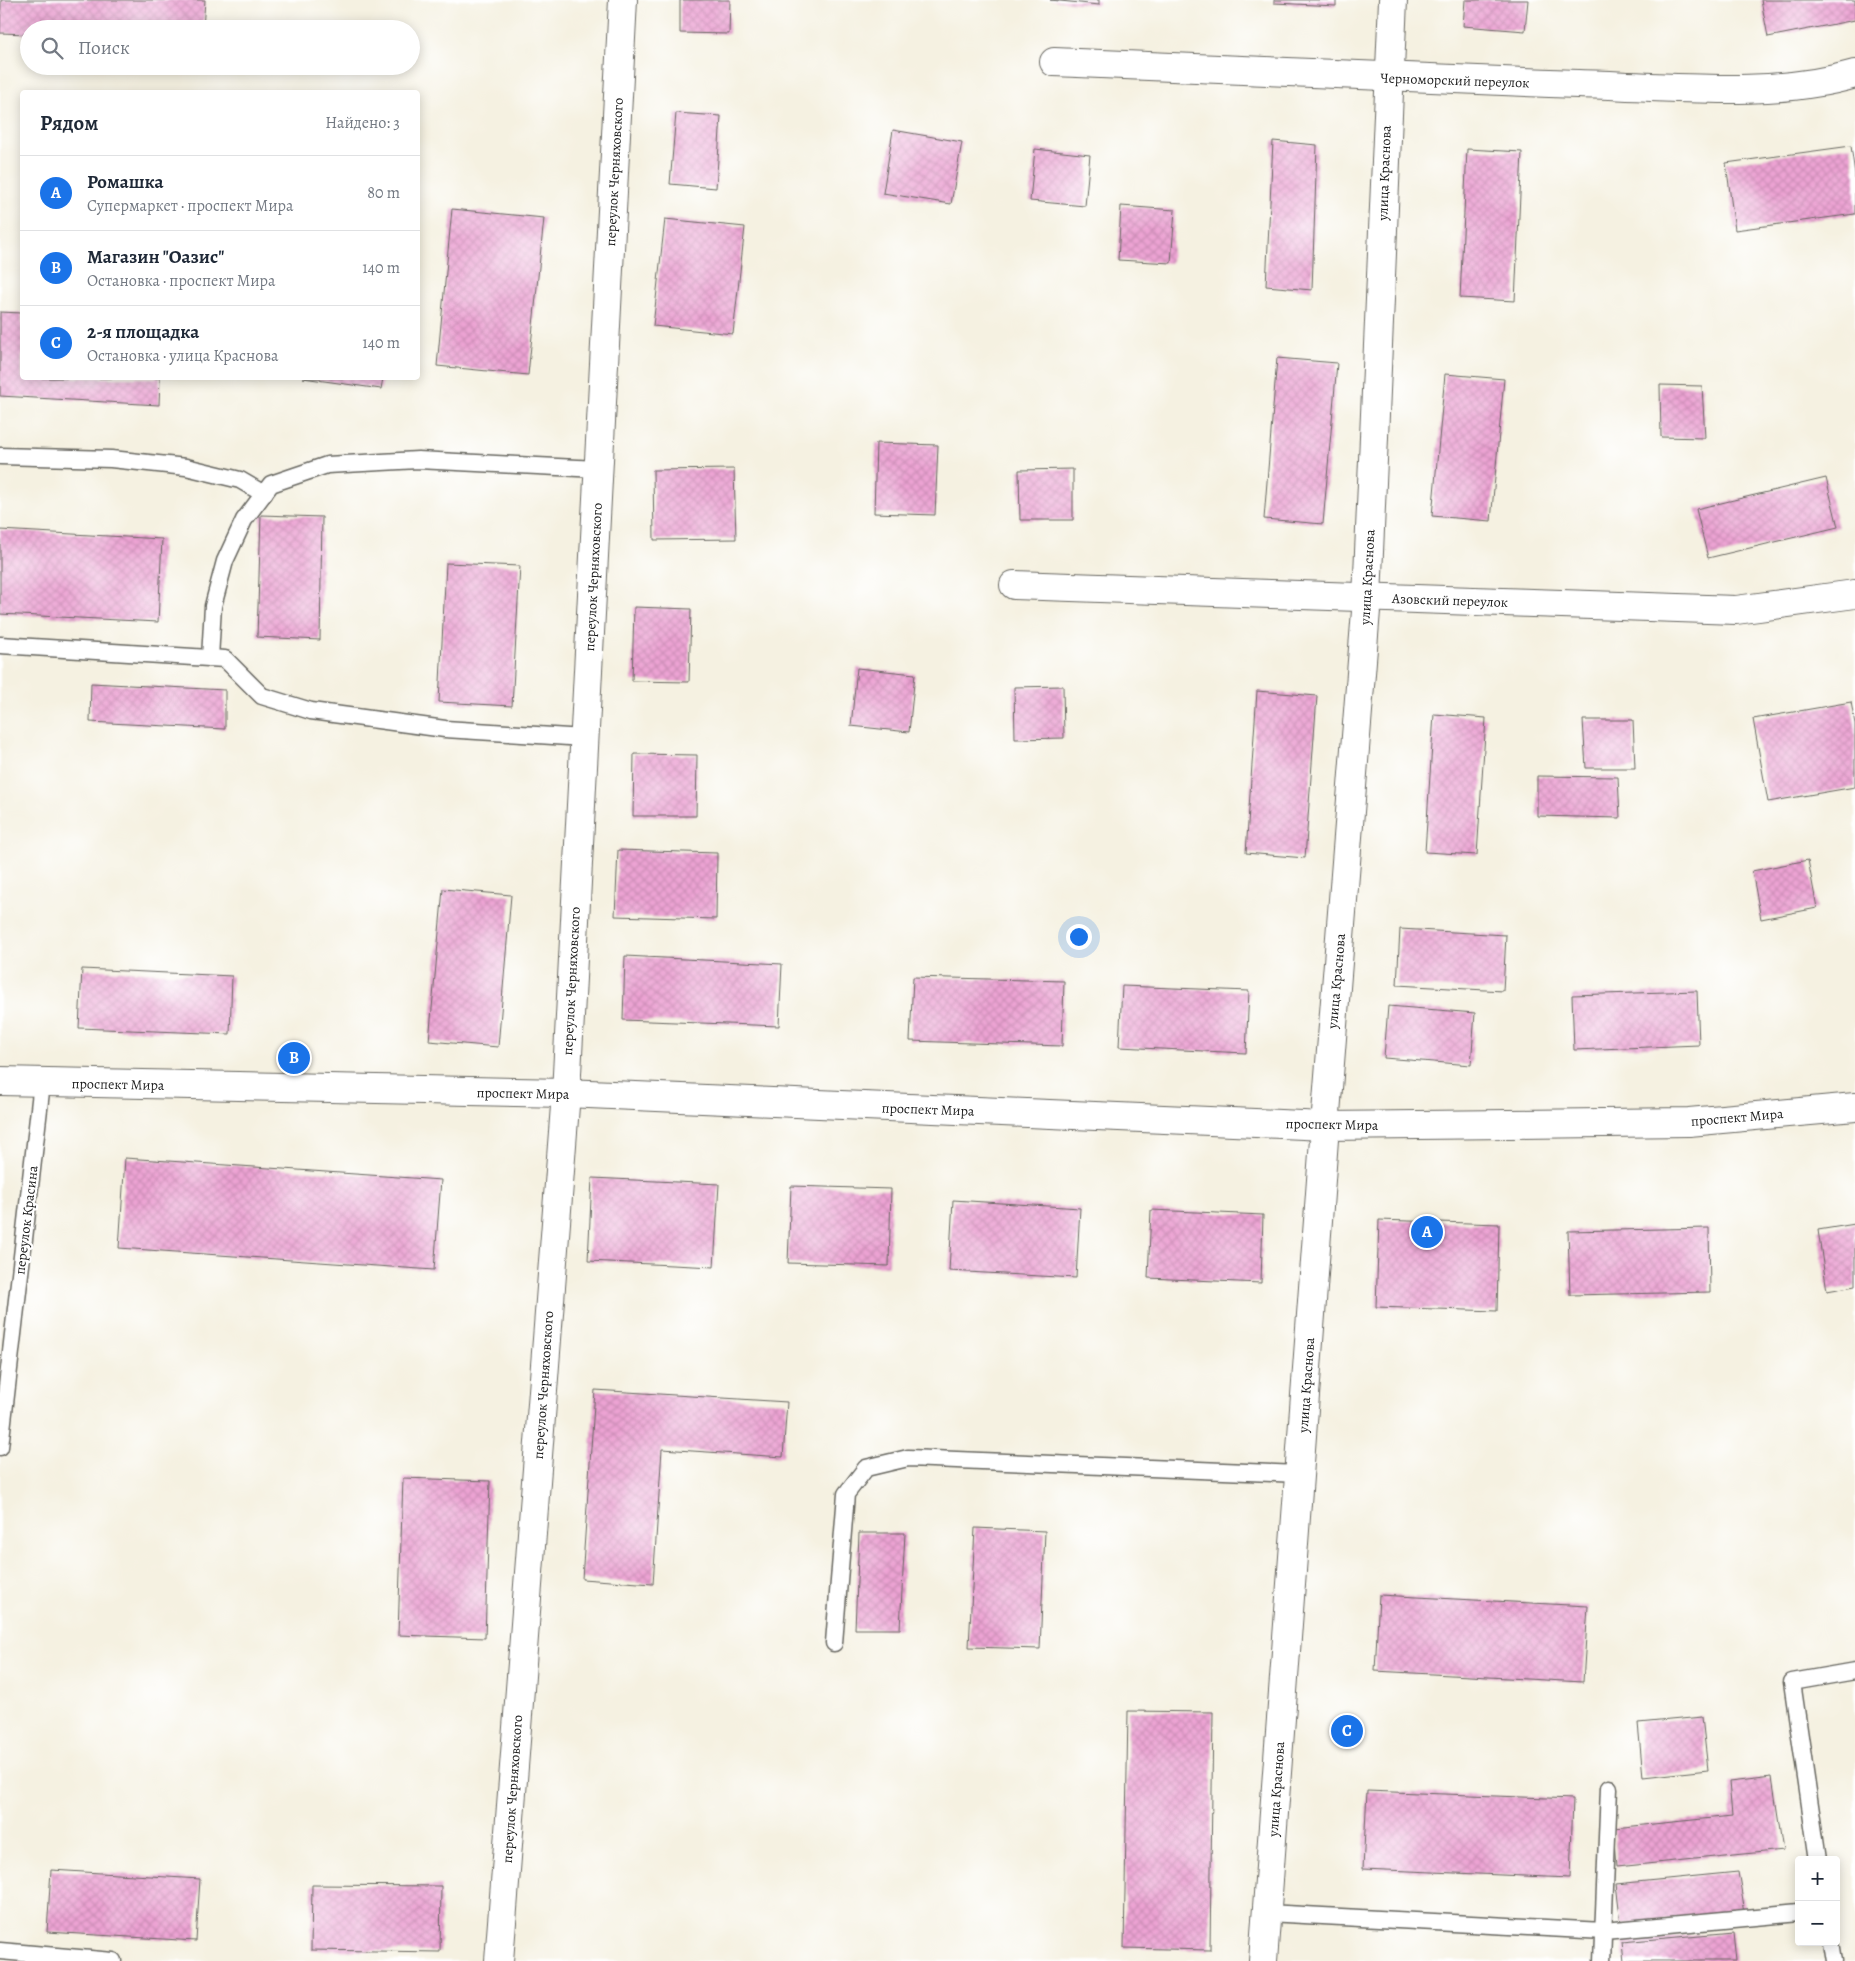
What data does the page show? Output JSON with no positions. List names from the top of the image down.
{
  "streets": {
    "street": [
      "Черноморский переулок",
      "переулок Черняховского",
      "улица Краснова",
      "Азовский переулок",
      "проспект Мира"
    ],
    "lane": ["переулок Красина"]
  },
  "crossings": [
    ["Черноморский переулок", "улица Краснова"],
    ["переулок Черняховского", "проспект Мира"],
    ["улица Краснова", "Азовский переулок"],
    ["улица Краснова", "проспект Мира"],
    ["проспект Мира", "переулок Красина"]
  ],
  "page": {
    "search": "Поиск",
    "heading": ["Рядом", "Найдено: 3"],
    "list": [
      {
        "mark": "A",
        "name": "Ромашка",
        "note": "Супермаркет · проспект Мира",
        "value": "80 m"
      },
      {
        "mark": "B",
        "name": "Магазин \"Оазис\"",
        "note": "Остановка · проспект Мира",
        "value": "140 m"
      },
      {
        "mark": "C",
        "name": "2-я площадка",
        "note": "Остановка · улица Краснова",
        "value": "140 m"
      }
    ],
    "pins": ["B", "A", "C"],
    "map_buttons": ["+", "−"]
  }
}
